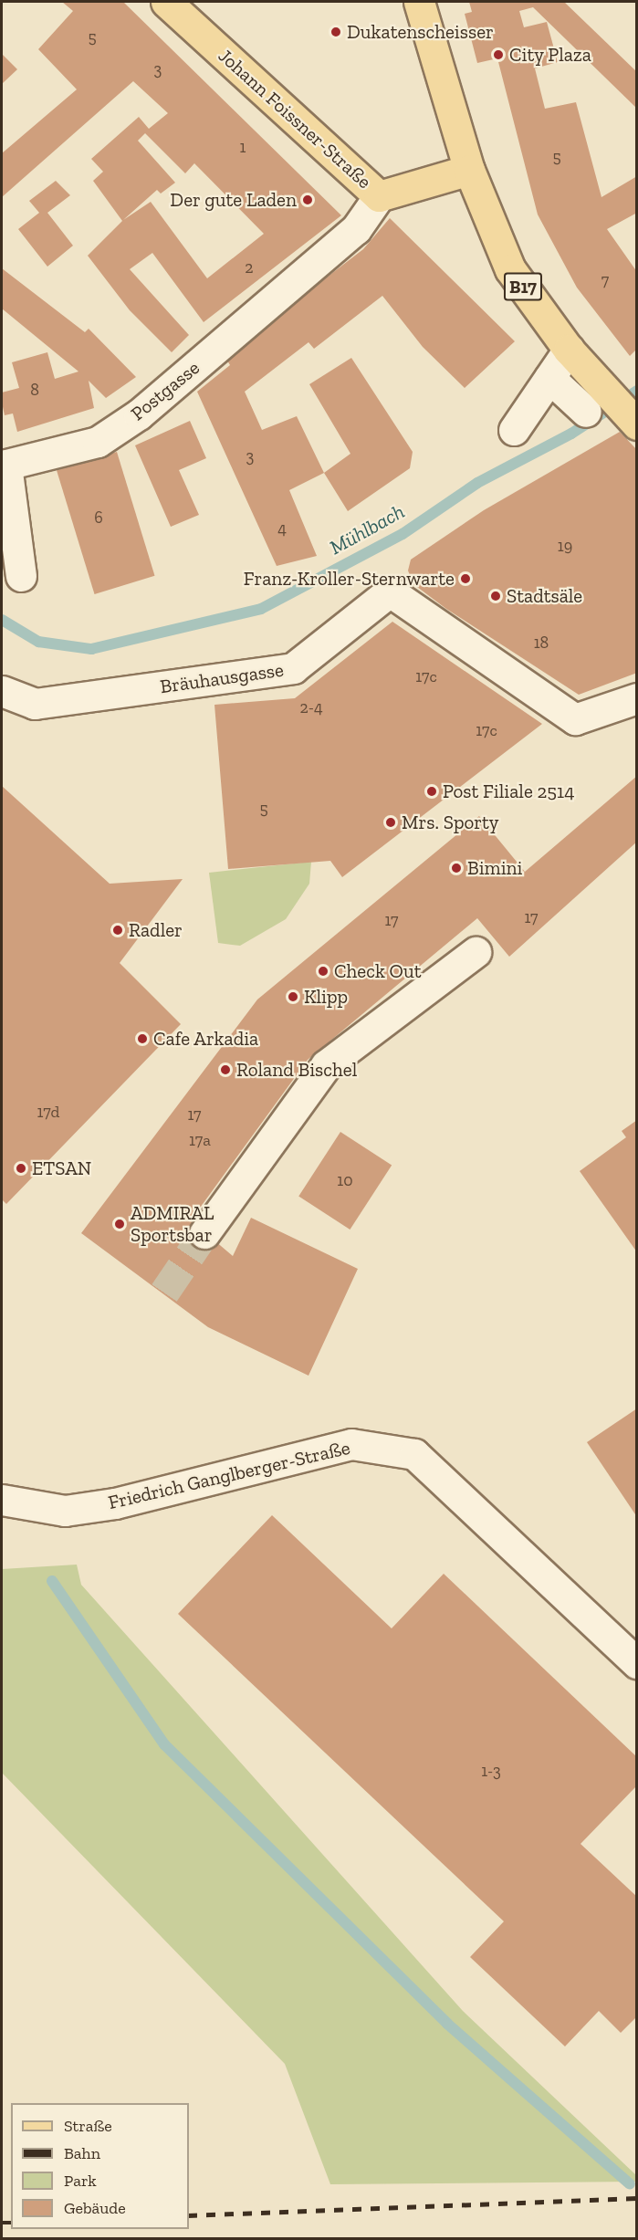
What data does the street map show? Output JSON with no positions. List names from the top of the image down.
{
  "streets": {
    "main road": ["Johann Foissner-Straße", "B17"],
    "street": ["Postgasse", "Bräuhausgasse", "Friedrich Ganglberger-Straße"]
  },
  "crossings": [
    ["Johann Foissner-Straße", "B17"],
    ["Johann Foissner-Straße", "Postgasse"]
  ],
  "water": ["Mühlbach"],
  "places": [
    "Dukatenscheisser",
    "City Plaza",
    "Der gute Laden",
    "Franz-Kroller-Sternwarte",
    "Stadtsäle",
    "Post Filiale 2514",
    "Mrs. Sporty",
    "Bimini",
    "Radler",
    "Check Out",
    "Klipp",
    "Cafe Arkadia",
    "Roland Bischel",
    "ETSAN",
    "ADMIRAL Sportsbar"
  ],
  "house_numbers": [
    "5",
    "3",
    "1",
    "5",
    "2",
    "7",
    "8",
    "3",
    "6",
    "4",
    "19",
    "18",
    "17c",
    "2-4",
    "17c",
    "5",
    "17",
    "17",
    "17d",
    "17",
    "17a",
    "10",
    "1-3"
  ],
  "legend": [
    "Straße",
    "Bahn",
    "Park",
    "Gebäude"
  ]
}
